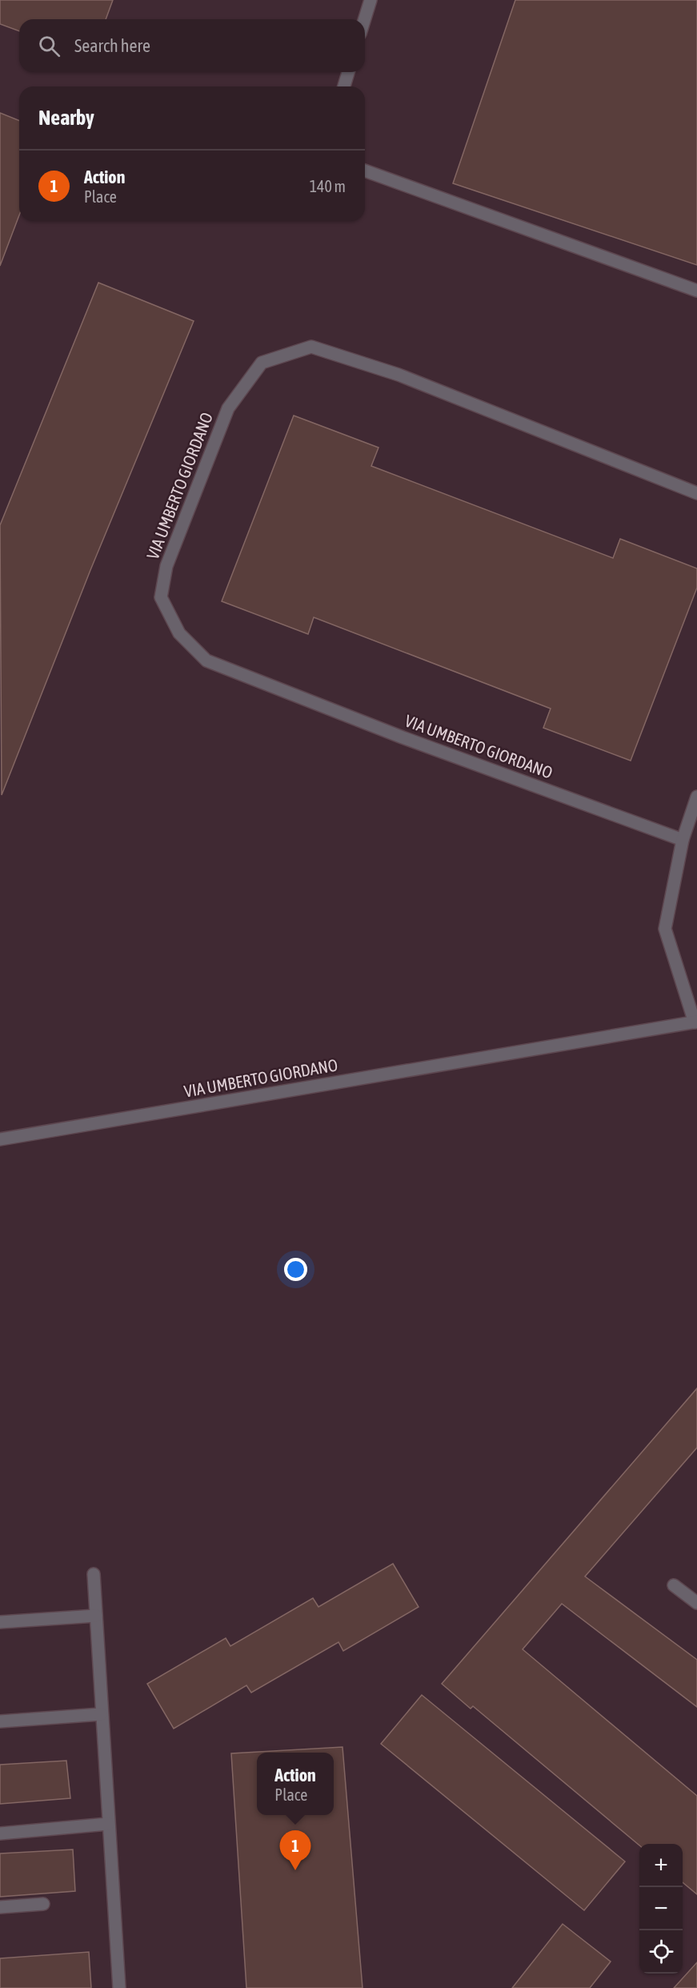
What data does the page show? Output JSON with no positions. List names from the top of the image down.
{
  "streets": {
    "street": ["VIA UMBERTO GIORDANO"]
  },
  "page": {
    "search": "Search here",
    "heading": "Nearby",
    "list": [
      {
        "mark": "1",
        "name": "Action",
        "note": "Place",
        "value": "140 m"
      }
    ],
    "popup": ["Action", "Place"],
    "pins": "1",
    "map_buttons": ["+", "−"]
  }
}
